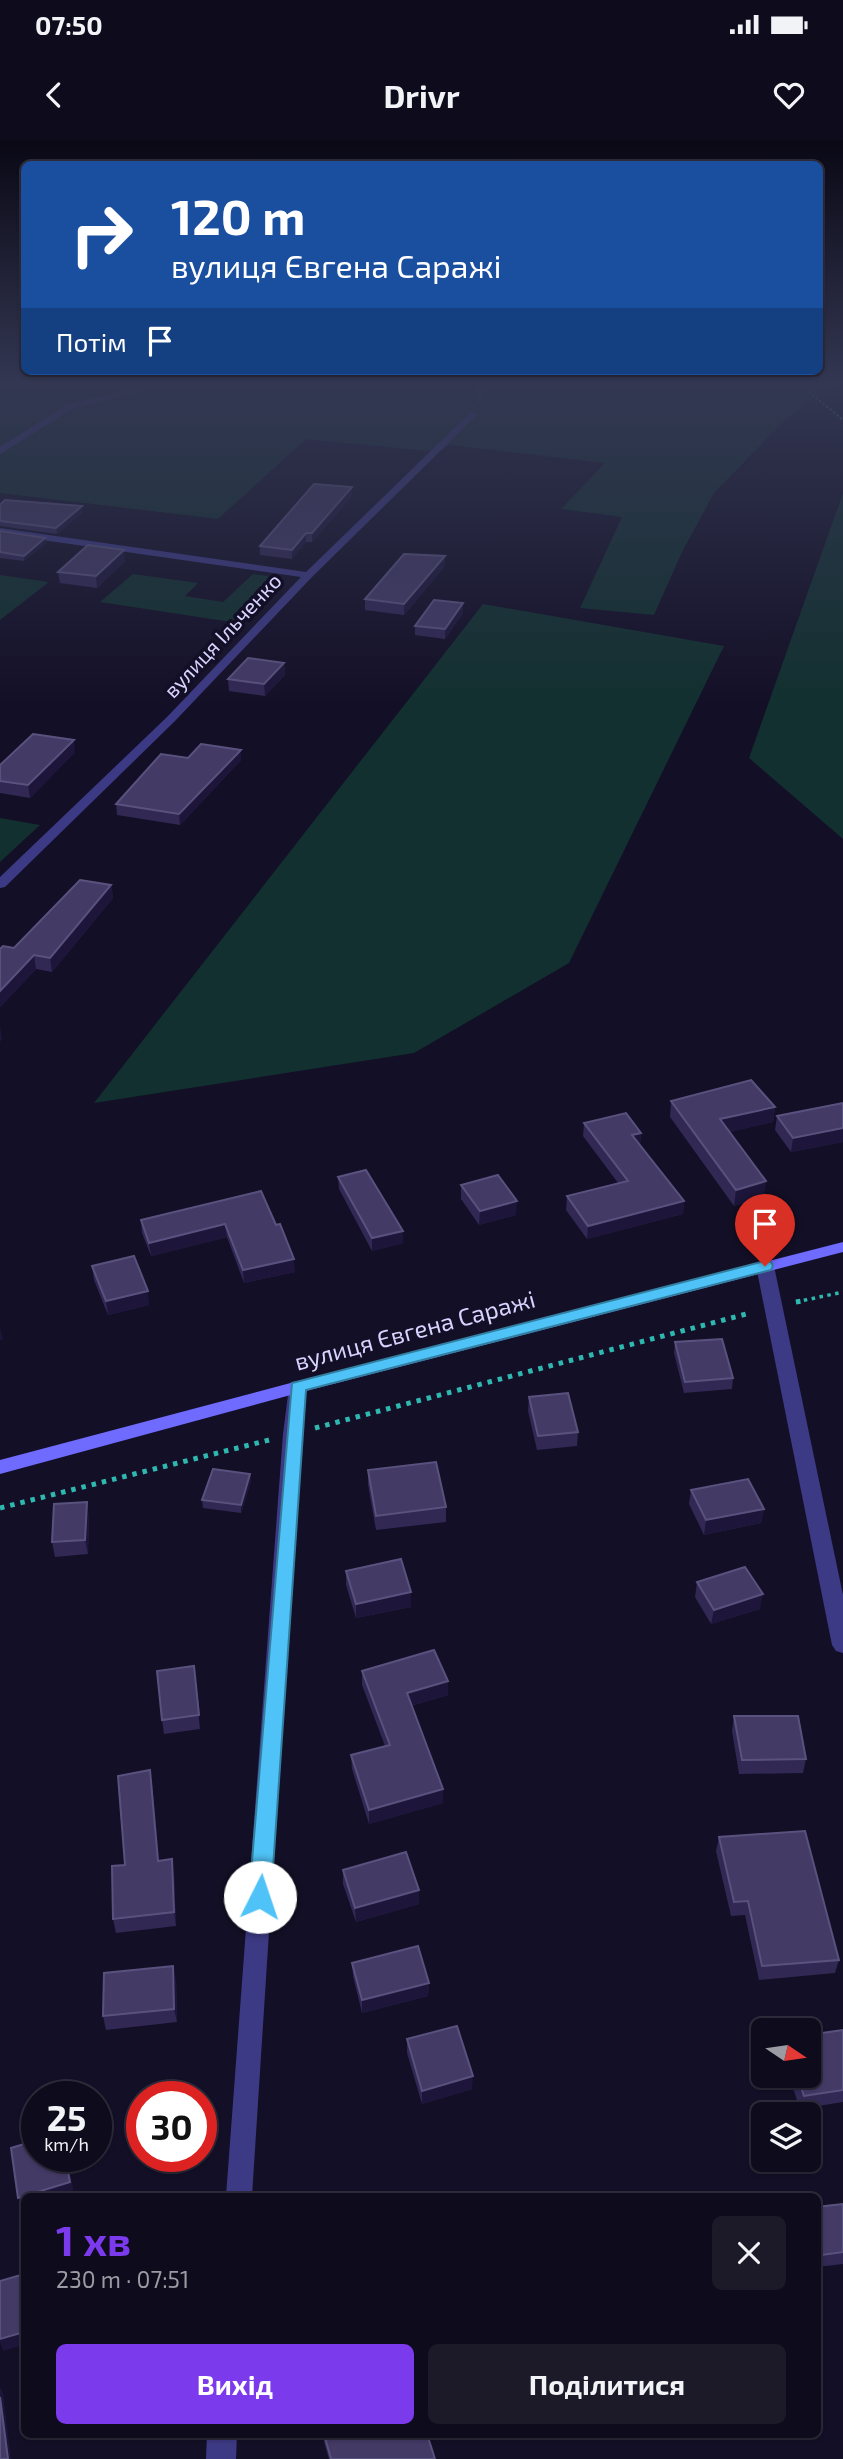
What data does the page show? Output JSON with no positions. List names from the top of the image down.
{
  "streets": {
    "main road": ["вулиця Євгена Саражі"],
    "street": ["вулиця Ільченко"]
  },
  "north": "right",
  "page": {
    "status": "07:50",
    "header": "Drivr",
    "turn": ["120 m", "вулиця Євгена Саражі"],
    "then": "Потім",
    "speed": "25 km/h",
    "limit": "30",
    "heading": ["1 хв", "230 m · 07:51"],
    "buttons": ["Вихід", "Поділитися"]
  }
}
